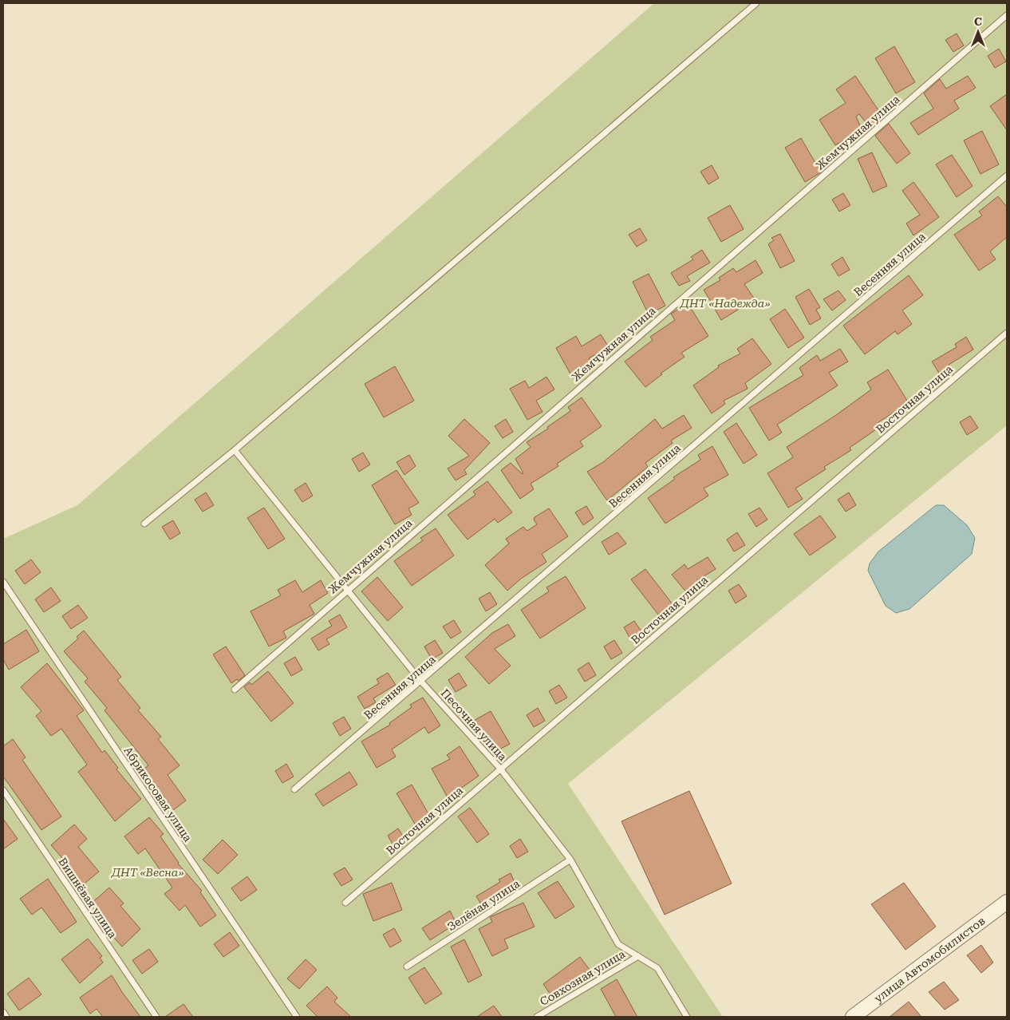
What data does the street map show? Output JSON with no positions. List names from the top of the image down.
{
  "streets": {
    "street": ["улица Автомобилистов"],
    "lane": [
      "Жемчужная улица",
      "Весенняя улица",
      "Восточная улица",
      "Песочная улица",
      "Абрикосовая улица",
      "Вишнёвая улица",
      "Зелёная улица",
      "Совхозная улица"
    ]
  },
  "crossings": [
    ["Жемчужная улица", "Песочная улица"],
    ["Весенняя улица", "Песочная улица"],
    ["Восточная улица", "Песочная улица"],
    ["Песочная улица", "Зелёная улица"],
    ["Песочная улица", "Совхозная улица"]
  ],
  "parks": ["ДНТ «Надежда»", "ДНТ «Весна»"],
  "north": "top"
}
